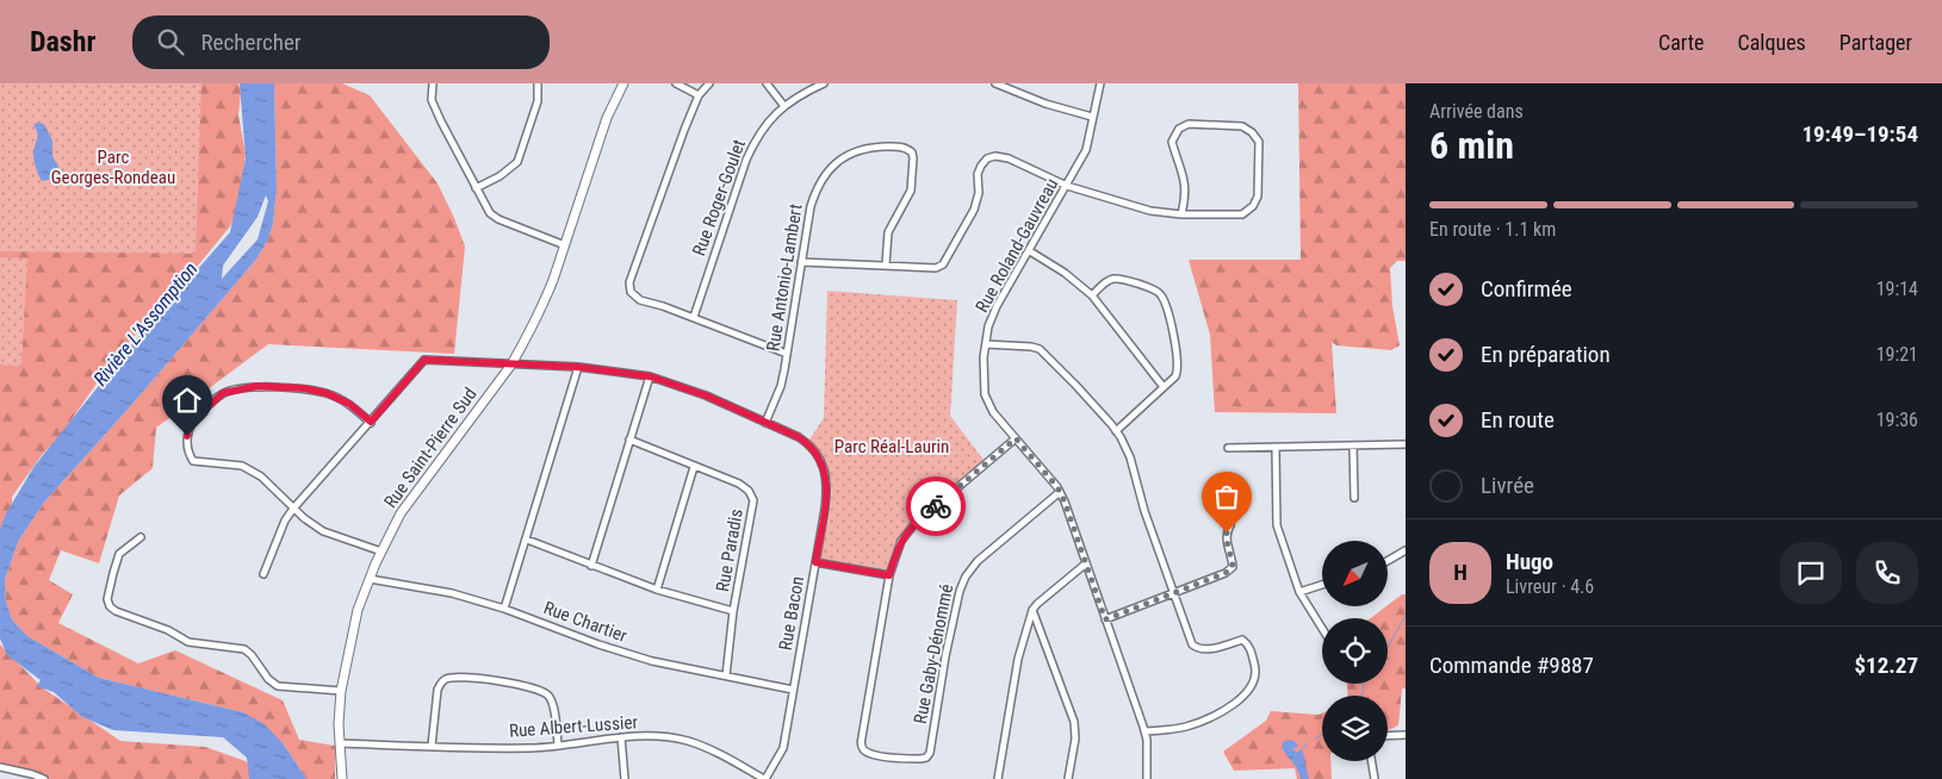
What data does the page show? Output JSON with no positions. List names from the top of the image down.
{
  "streets": {
    "street": [
      "Rue Roger-Goulet",
      "Rue Roland-Gauvreau",
      "Rue Antonio-Lambert",
      "Rue Saint-Pierre Sud",
      "Rue Paradis",
      "Rue Bacon",
      "Rue Chartier",
      "Rue Gaby-Dénommé",
      "Rue Albert-Lussier"
    ]
  },
  "crossings": [
    ["Rue Roland-Gauvreau", "Rue Gaby-Dénommé"],
    ["Rue Antonio-Lambert", "Rue Bacon"],
    ["Rue Saint-Pierre Sud", "Rue Bacon"],
    ["Rue Saint-Pierre Sud", "Rue Chartier"],
    ["Rue Saint-Pierre Sud", "Rue Albert-Lussier"],
    ["Rue Paradis", "Rue Chartier"],
    ["Rue Bacon", "Rue Chartier"],
    ["Rue Bacon", "Rue Albert-Lussier"]
  ],
  "water": ["Rivière L'Assomption"],
  "parks": ["Parc Georges-Rondeau", "Parc Réal-Laurin"],
  "north": "bottom left",
  "page": {
    "header": "Dashr",
    "search": "Rechercher",
    "nav": ["Carte", "Calques", "Partager"],
    "heading": ["6 min", "Arrivée dans", "19:49–19:54"],
    "panel": [
      "Hugo",
      "Livreur · 4.6",
      "Commande #9887",
      "$12.27"
    ],
    "bar": "En route · 1.1 km",
    "list": [
      ["Confirmée", "19:14"],
      ["En préparation", "19:21"],
      ["En route", "19:36"],
      "Livrée"
    ],
    "round": "H"
  }
}
